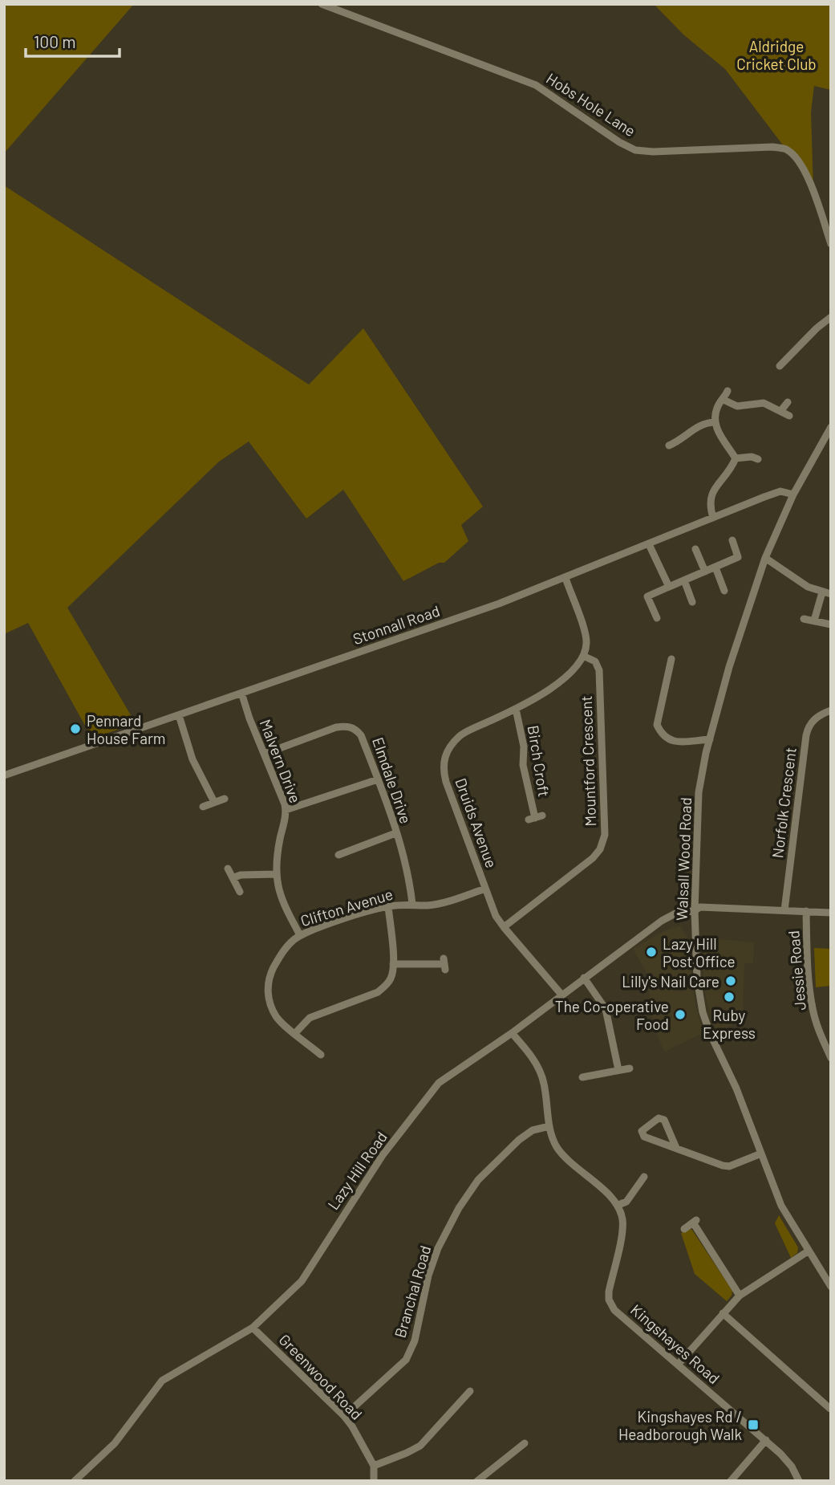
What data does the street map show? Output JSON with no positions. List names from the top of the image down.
{
  "streets": {
    "street": [
      "Hobs Hole Lane",
      "Stonnall Road",
      "Malvern Drive",
      "Birch Croft",
      "Mountford Crescent",
      "Elmdale Drive",
      "Norfolk Crescent",
      "Druids Avenue",
      "Walsall Wood Road",
      "Clifton Avenue",
      "Jessie Road",
      "Lazy Hill Road",
      "Branchal Road",
      "Kingshayes Road",
      "Greenwood Road"
    ]
  },
  "crossings": [
    ["Stonnall Road", "Malvern Drive"],
    ["Stonnall Road", "Walsall Wood Road"],
    ["Malvern Drive", "Elmdale Drive"],
    ["Malvern Drive", "Clifton Avenue"],
    ["Birch Croft", "Druids Avenue"],
    ["Mountford Crescent", "Druids Avenue"],
    ["Elmdale Drive", "Clifton Avenue"],
    ["Norfolk Crescent", "Lazy Hill Road"],
    ["Druids Avenue", "Clifton Avenue"],
    ["Druids Avenue", "Lazy Hill Road"],
    ["Walsall Wood Road", "Lazy Hill Road"],
    ["Jessie Road", "Lazy Hill Road"],
    ["Lazy Hill Road", "Greenwood Road"],
    ["Branchal Road", "Greenwood Road"]
  ],
  "parks": ["Aldridge Cricket Club"],
  "places": {
    "other": [
      "Pennard House Farm",
      "Lazy Hill Post Office",
      "Lilly's Nail Care",
      "Ruby Express",
      "The Co-operative Food"
    ],
    "transit": ["Kingshayes Rd / Headborough Walk"]
  },
  "scale_bar": "100 m"
}
